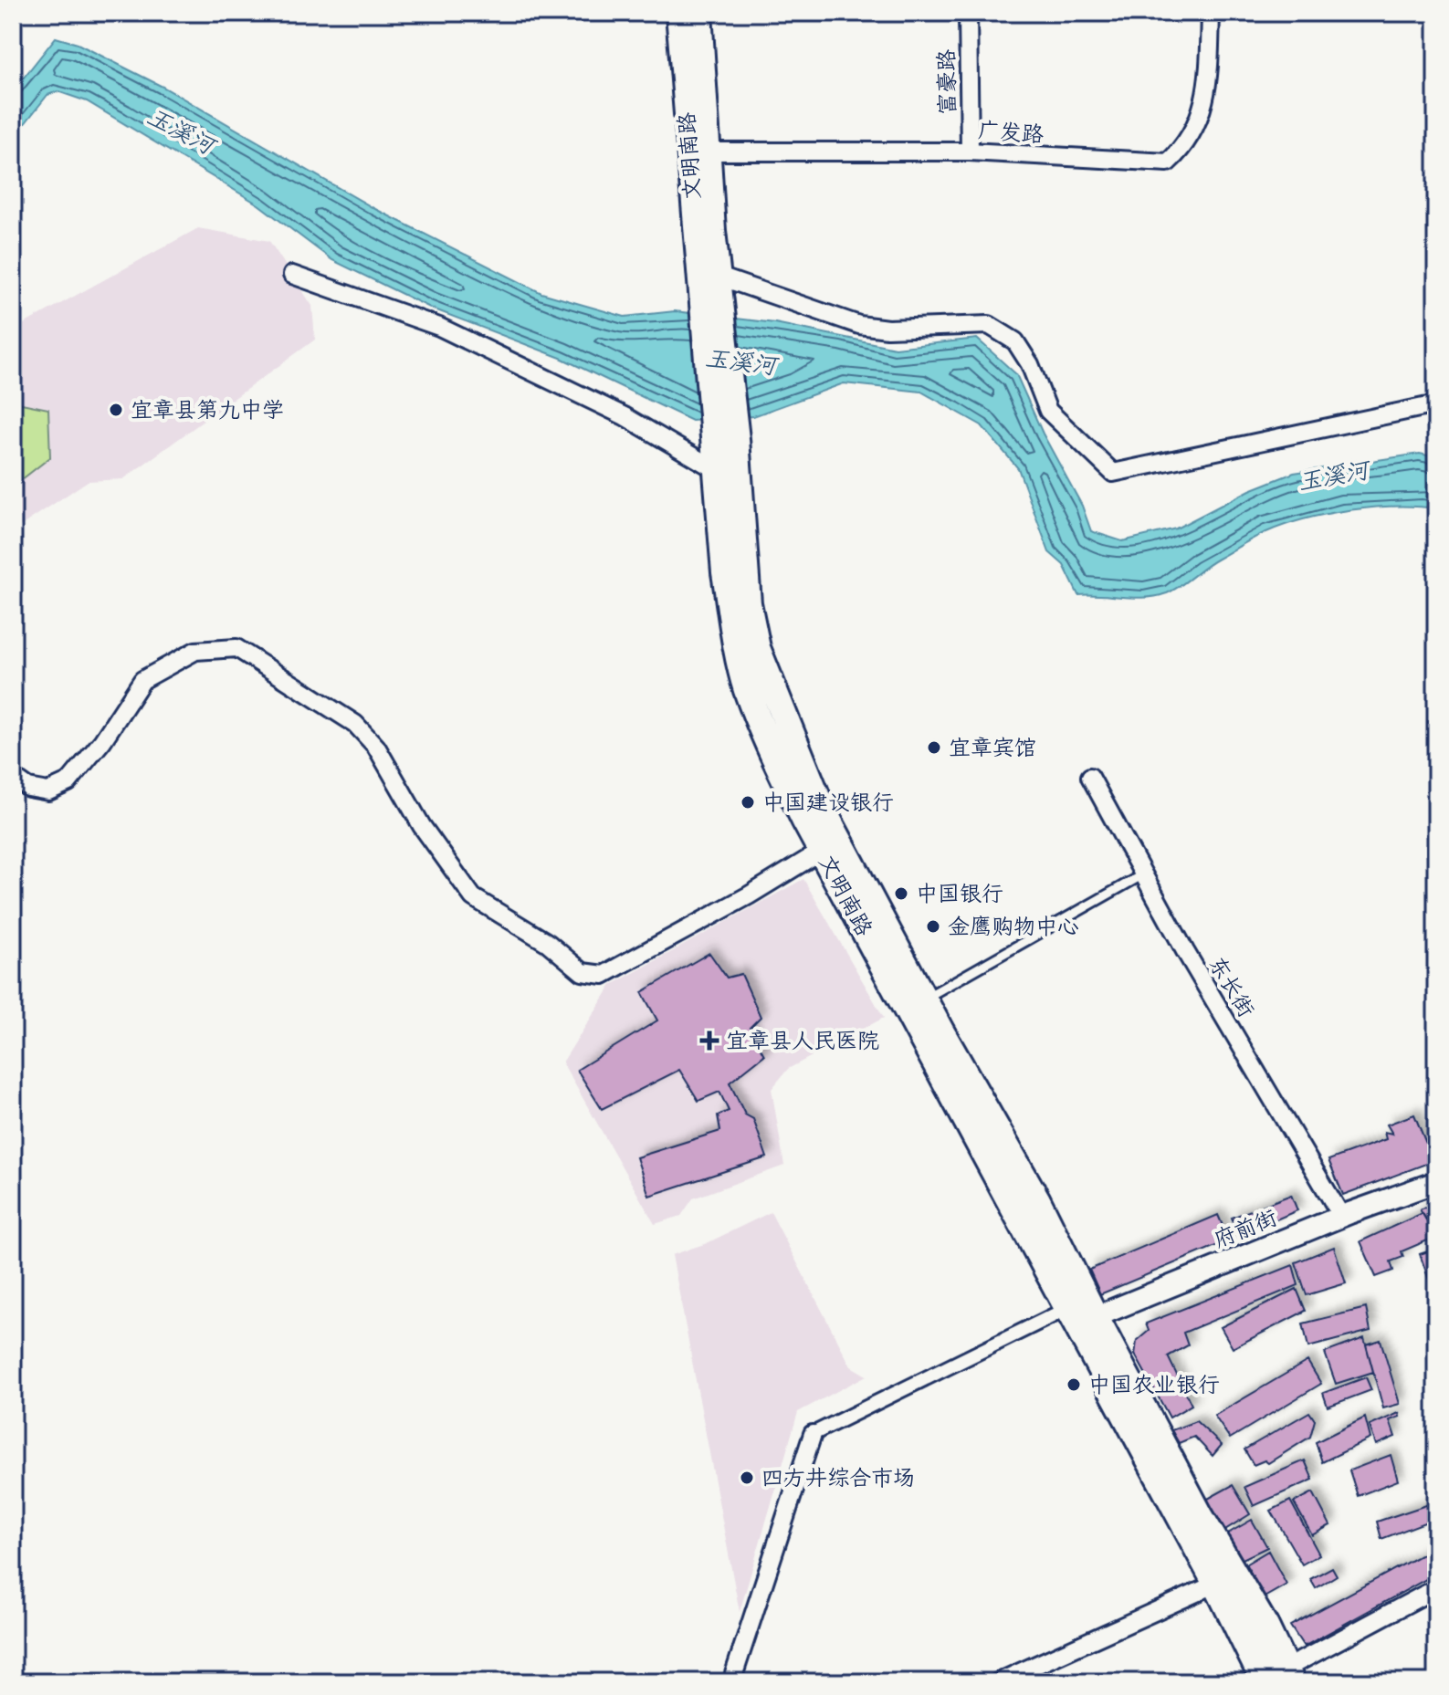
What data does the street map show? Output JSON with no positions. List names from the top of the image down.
{
  "streets": {
    "main road": ["文明南路"],
    "street": [
      "富豪路",
      "广发路",
      "东长街",
      "府前街"
    ]
  },
  "crossings": [
    ["富豪路", "广发路"],
    ["广发路", "文明南路"],
    ["文明南路", "府前街"],
    ["东长街", "府前街"]
  ],
  "water": ["玉溪河"],
  "places": {
    "other": [
      "宜章县第九中学",
      "宜章宾馆",
      "中国建设银行",
      "中国银行",
      "金鹰购物中心",
      "中国农业银行",
      "四方井综合市场"
    ],
    "health": ["宜章县人民医院"]
  }
}
